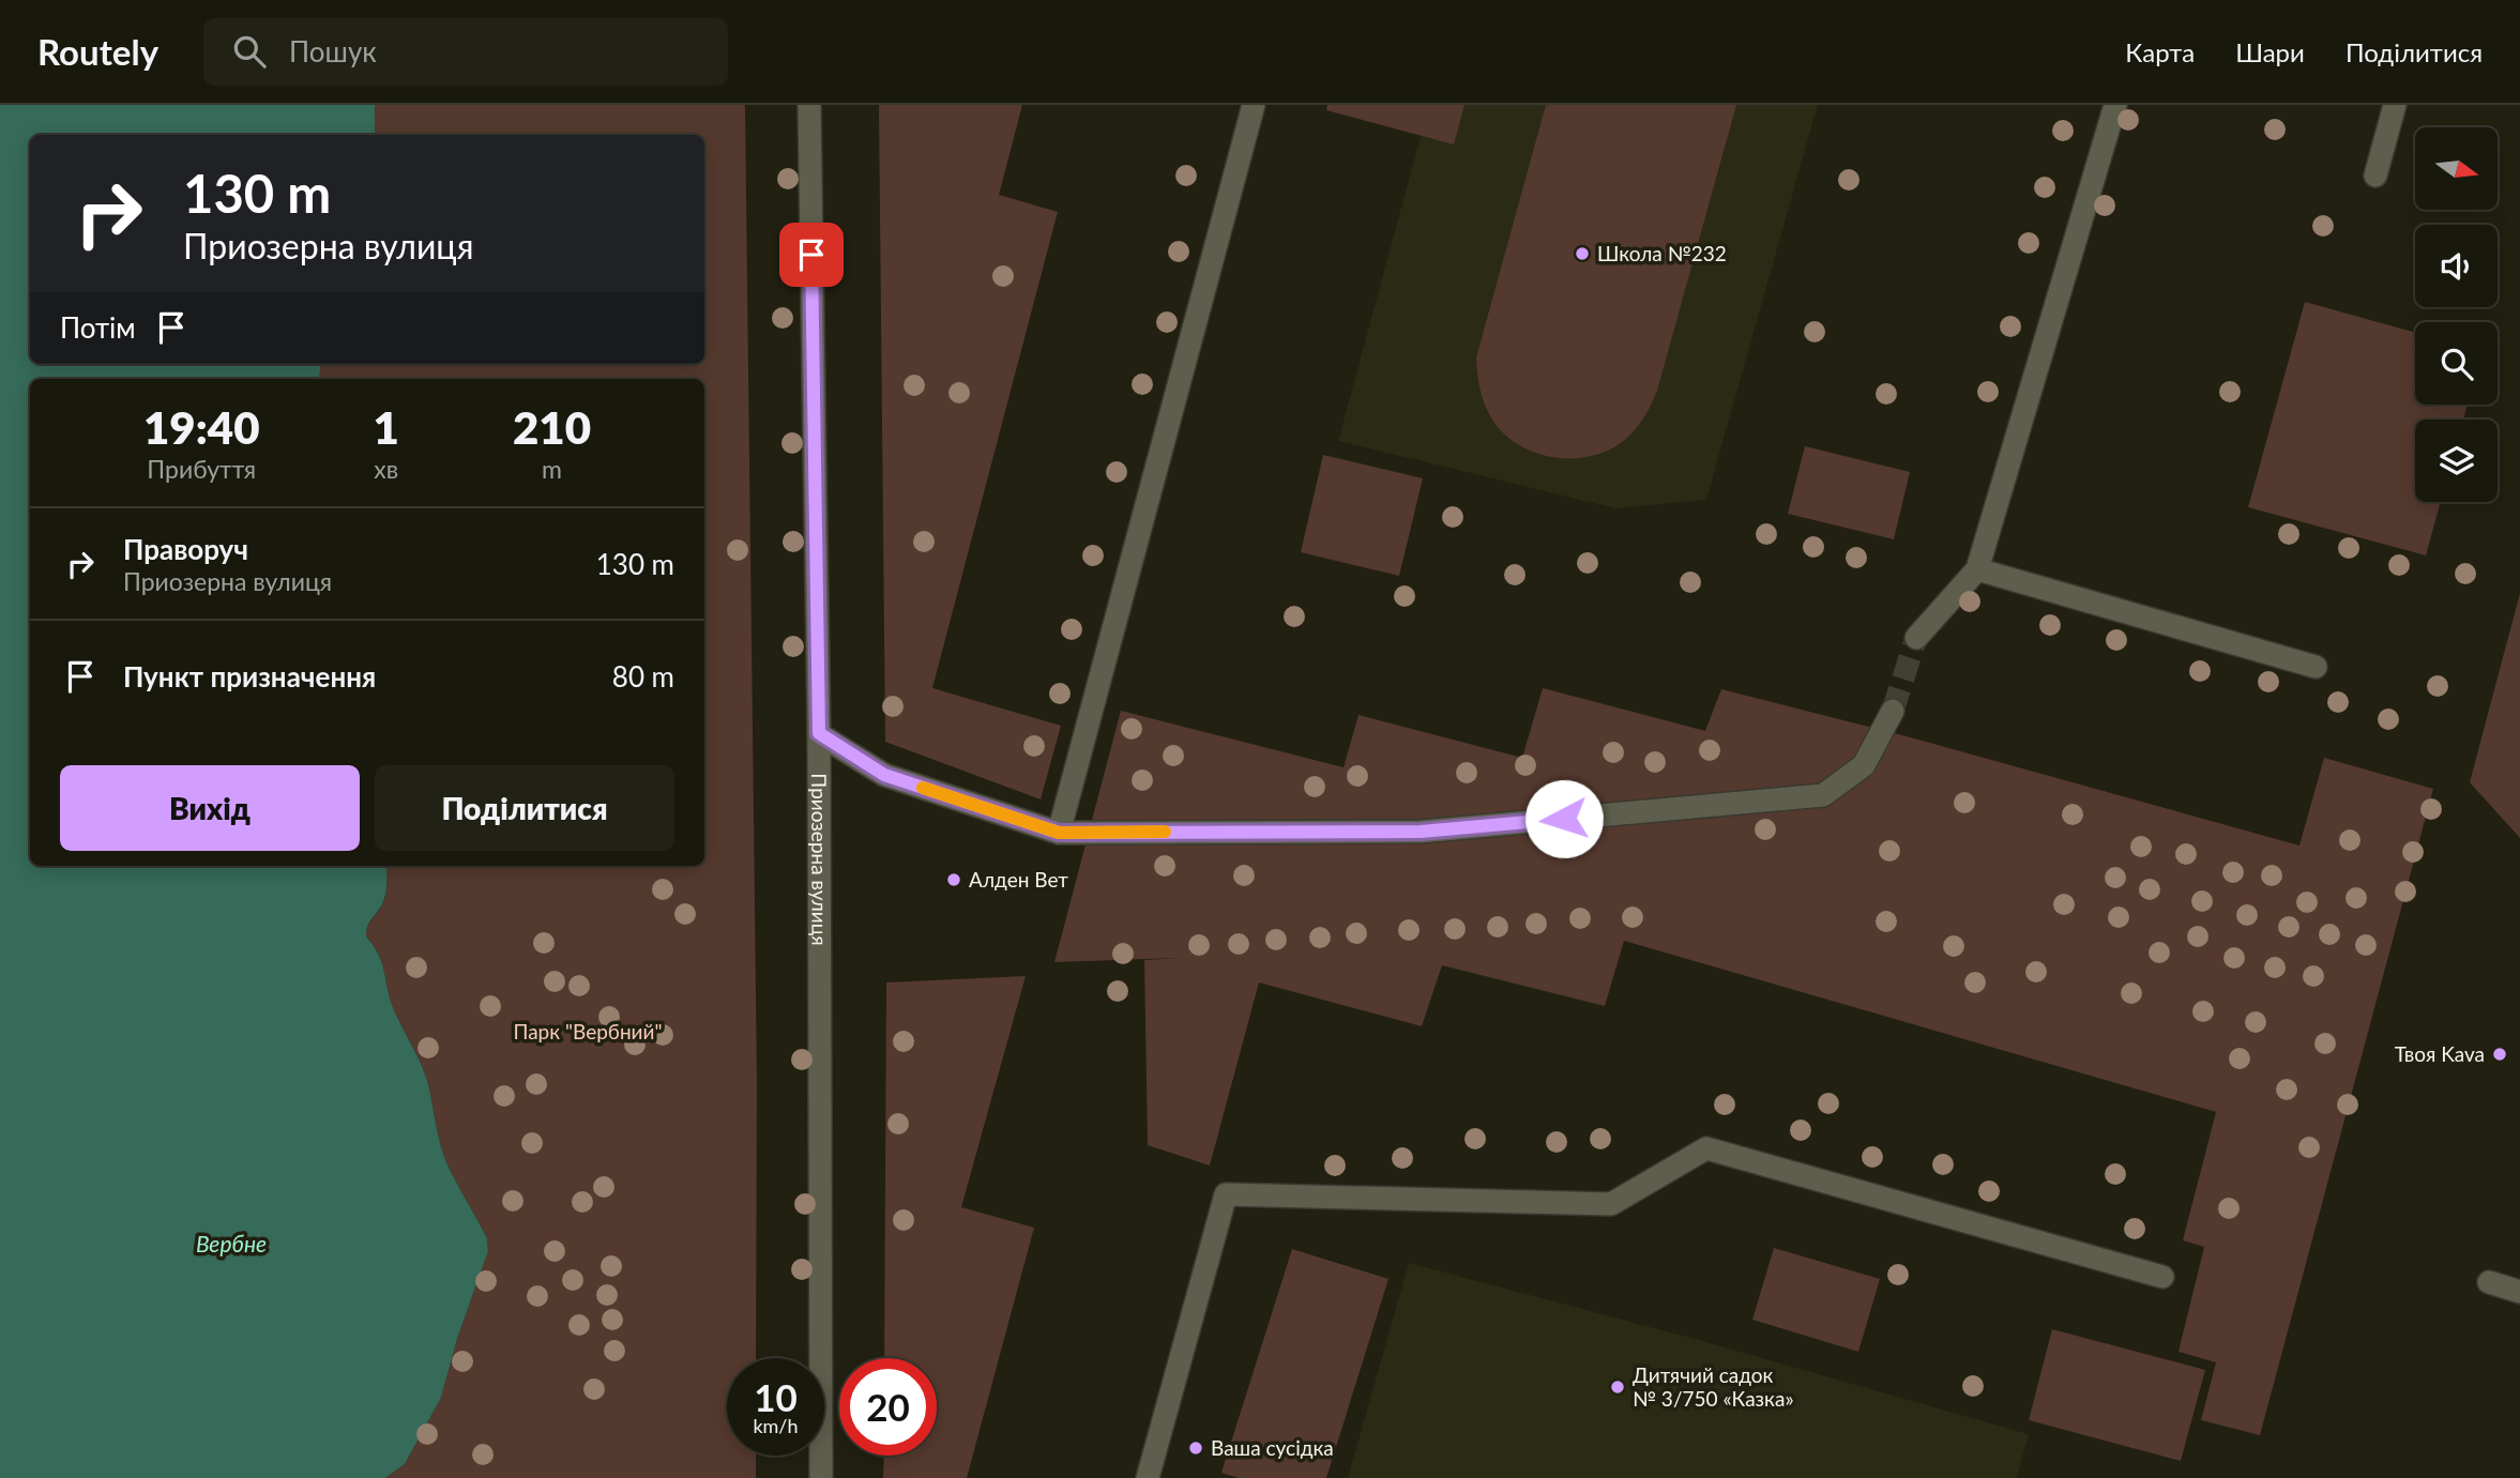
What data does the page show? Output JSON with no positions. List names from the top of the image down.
{
  "streets": {
    "street": ["Приозерна вулиця"]
  },
  "water": ["Вербне"],
  "parks": ["Парк \"Вербний\""],
  "places": [
    "Школа №232",
    "Алден Вет",
    "Твоя Kava",
    "Дитячий садок № 3/750 «Казка»",
    "Ваша сусідка"
  ],
  "north": "right",
  "page": {
    "header": "Routely",
    "search": "Пошук",
    "nav": ["Карта", "Шари", "Поділитися"],
    "turn": ["130 m", "Приозерна вулиця"],
    "then": "Потім",
    "eta": [
      "19:40",
      "Прибуття",
      "1",
      "хв",
      "210",
      "m"
    ],
    "list": [
      {
        "name": "Праворуч",
        "note": "Приозерна вулиця",
        "value": "130 m"
      },
      {
        "name": "Пункт призначення",
        "value": "80 m"
      }
    ],
    "buttons": ["Вихід", "Поділитися"],
    "speed": "10 km/h",
    "limit": "20"
  }
}
